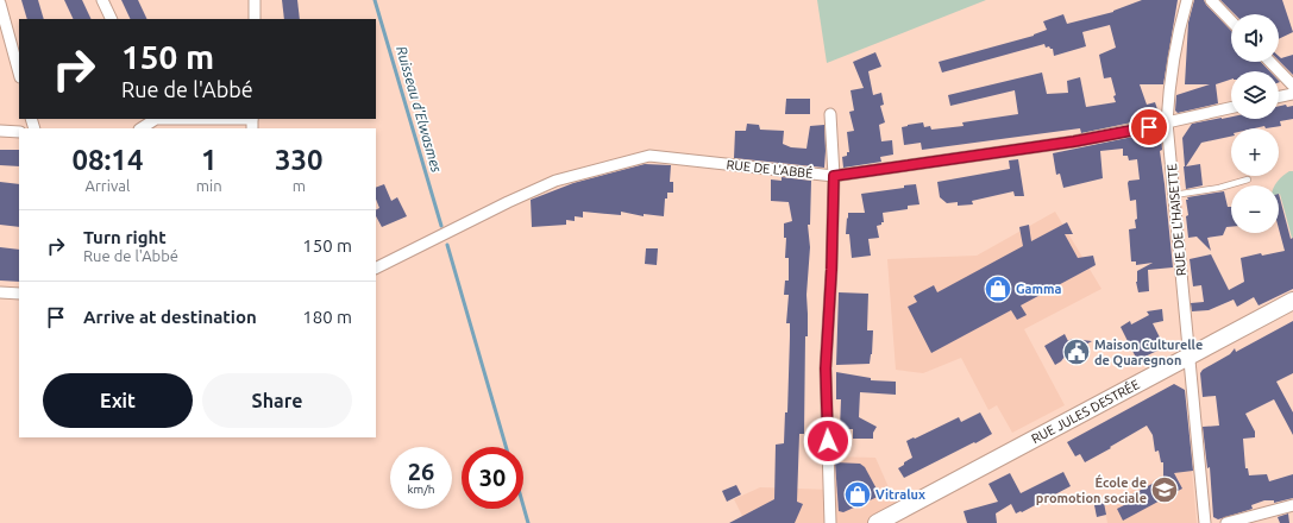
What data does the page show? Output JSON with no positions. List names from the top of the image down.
{
  "streets": {
    "main road": ["RUE JULES DESTRÉE"],
    "street": ["RUE DE L'ABBÉ", "RUE DE L'HAISETTE"]
  },
  "crossings": [
    ["RUE DE L'ABBÉ", "RUE DE L'HAISETTE"],
    ["RUE DE L'HAISETTE", "RUE JULES DESTRÉE"]
  ],
  "water": ["Ruisseau d'Elwasmes"],
  "places": {
    "shop": ["Gamma", "Vitralux"],
    "public building": ["Maison Culturelle de Quaregnon"],
    "school or university": ["École de promotion sociale"]
  },
  "page": {
    "map_buttons": ["+", "−"],
    "turn": ["150 m", "Rue de l'Abbé"],
    "eta": [
      "08:14",
      "Arrival",
      "1",
      "min",
      "330",
      "m"
    ],
    "list": [
      {
        "name": "Turn right",
        "note": "Rue de l'Abbé",
        "value": "150 m"
      },
      {
        "name": "Arrive at destination",
        "value": "180 m"
      }
    ],
    "buttons": ["Exit", "Share"],
    "speed": "26 km/h",
    "limit": "30"
  }
}
